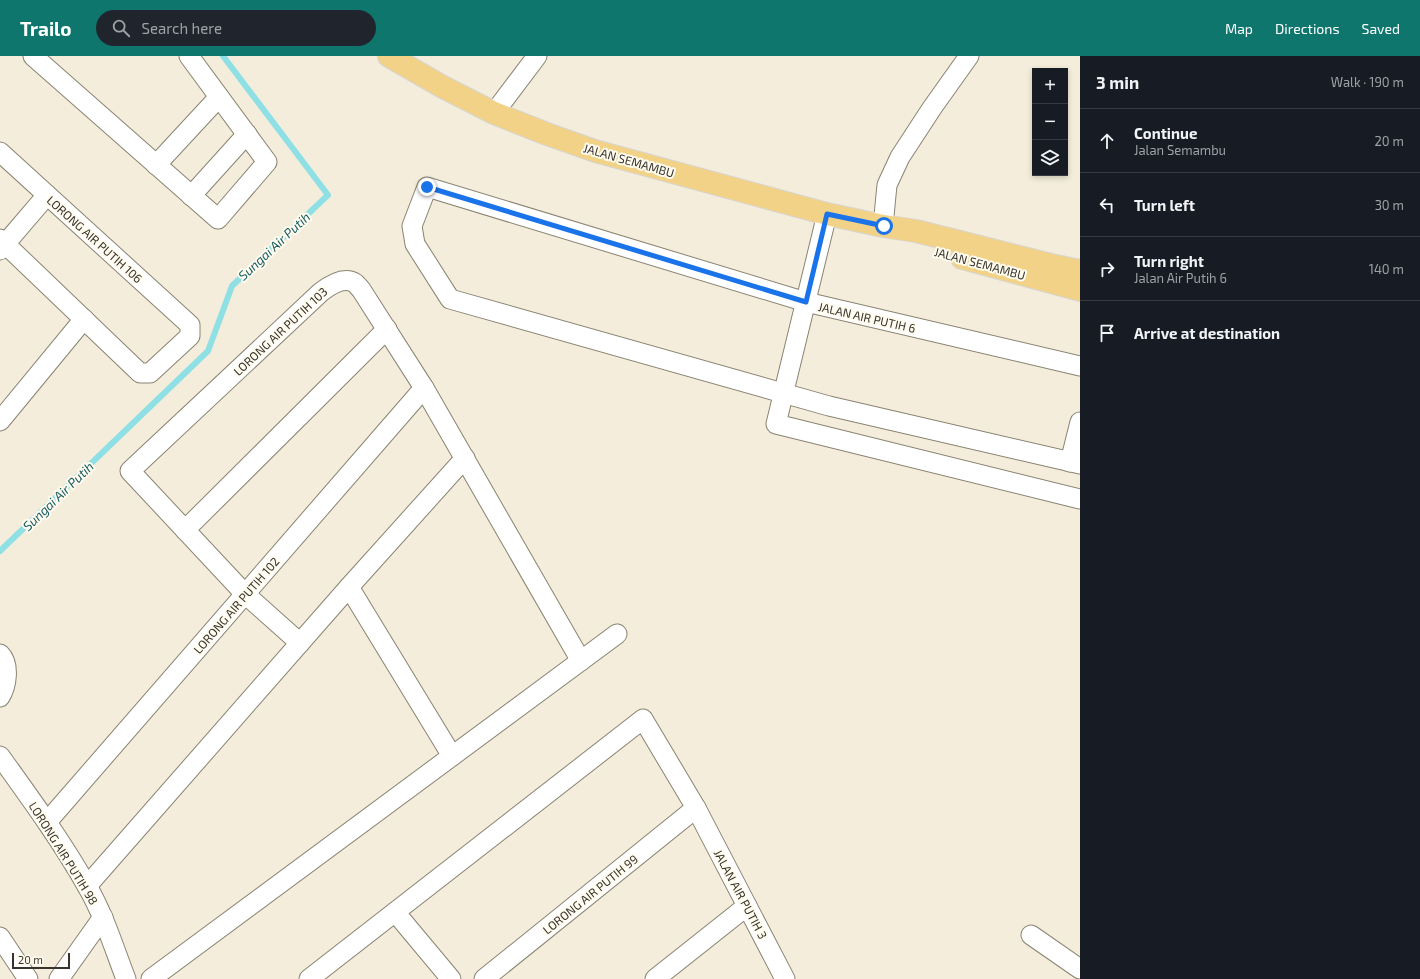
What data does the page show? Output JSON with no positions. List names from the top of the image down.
{
  "streets": {
    "main road": ["JALAN SEMAMBU"],
    "street": [
      "LORONG AIR PUTIH 106",
      "JALAN AIR PUTIH 6",
      "LORONG AIR PUTIH 103",
      "LORONG AIR PUTIH 102",
      "LORONG AIR PUTIH 98",
      "LORONG AIR PUTIH 99",
      "JALAN AIR PUTIH 3"
    ]
  },
  "crossings": [
    ["LORONG AIR PUTIH 103", "LORONG AIR PUTIH 102"],
    ["LORONG AIR PUTIH 102", "LORONG AIR PUTIH 98"],
    ["LORONG AIR PUTIH 99", "JALAN AIR PUTIH 3"]
  ],
  "water": ["Sungai Air Putih"],
  "scale_bar": "20 m",
  "page": {
    "header": "Trailo",
    "search": "Search here",
    "nav": ["Map", "Directions", "Saved"],
    "heading": ["3 min", "Walk · 190 m"],
    "map_buttons": ["+", "−"],
    "list": [
      ["Continue", "Jalan Semambu", "20 m"],
      ["Turn left", "30 m"],
      ["Turn right", "Jalan Air Putih 6", "140 m"],
      "Arrive at destination"
    ],
    "scale": "20 m"
  }
}
